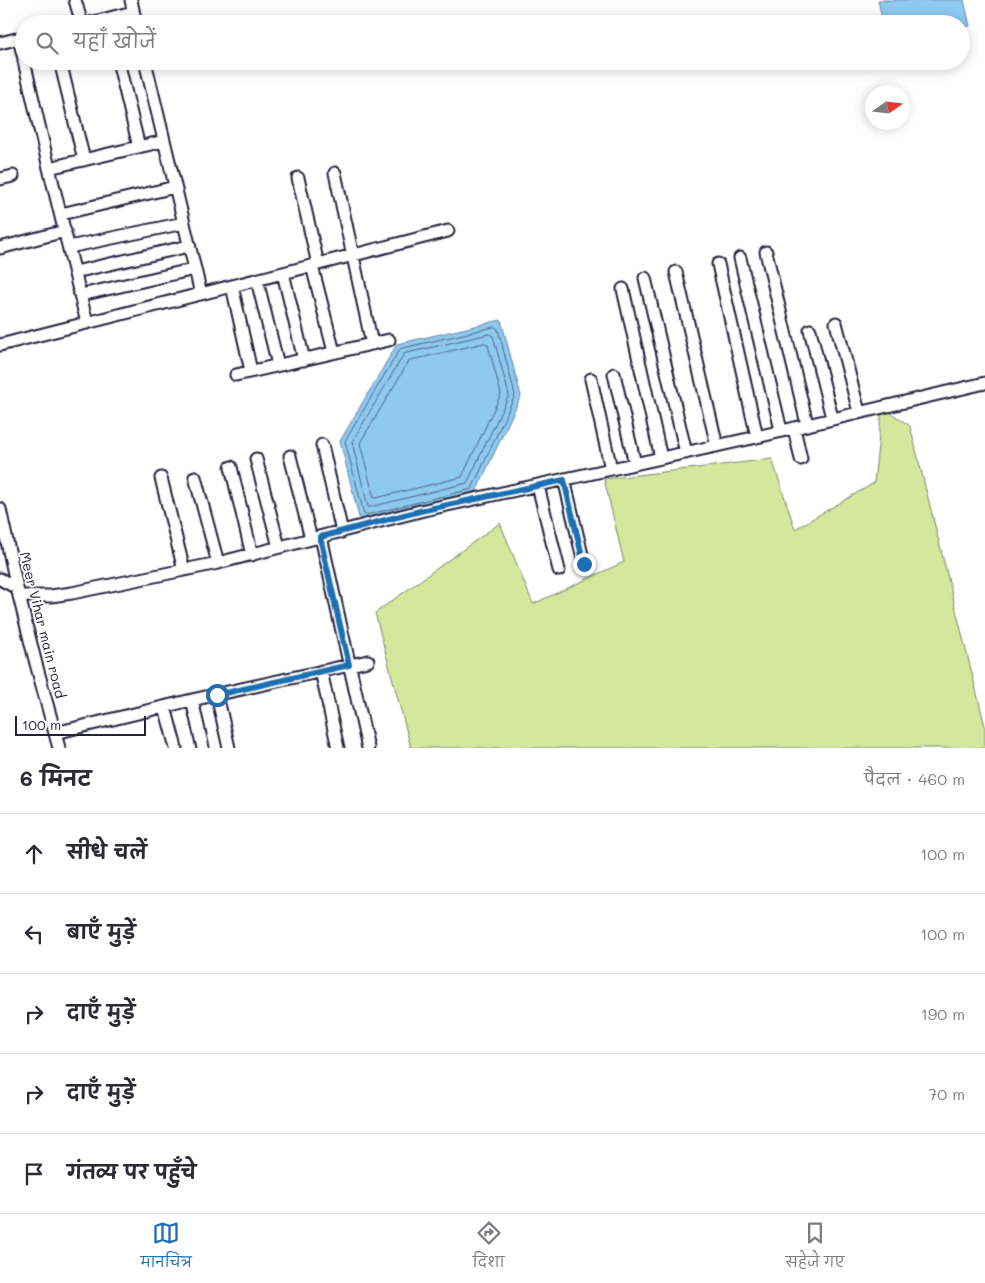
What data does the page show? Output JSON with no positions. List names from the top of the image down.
{
  "streets": {
    "street": ["Meer Vihar main road"]
  },
  "scale_bar": "100 m",
  "north": "right",
  "page": {
    "search": "यहाँ खोजें",
    "scale": "100 m",
    "heading": ["6 मिनट", "पैदल · 460 m"],
    "list": [
      ["सीधे चलें", "100 m"],
      ["बाएँ मुड़ें", "100 m"],
      ["दाएँ मुड़ें", "190 m"],
      ["दाएँ मुड़ें", "70 m"],
      "गंतव्य पर पहुँचे"
    ],
    "nav": ["मानचित्र", "दिशा", "सहेजे गए"]
  }
}
